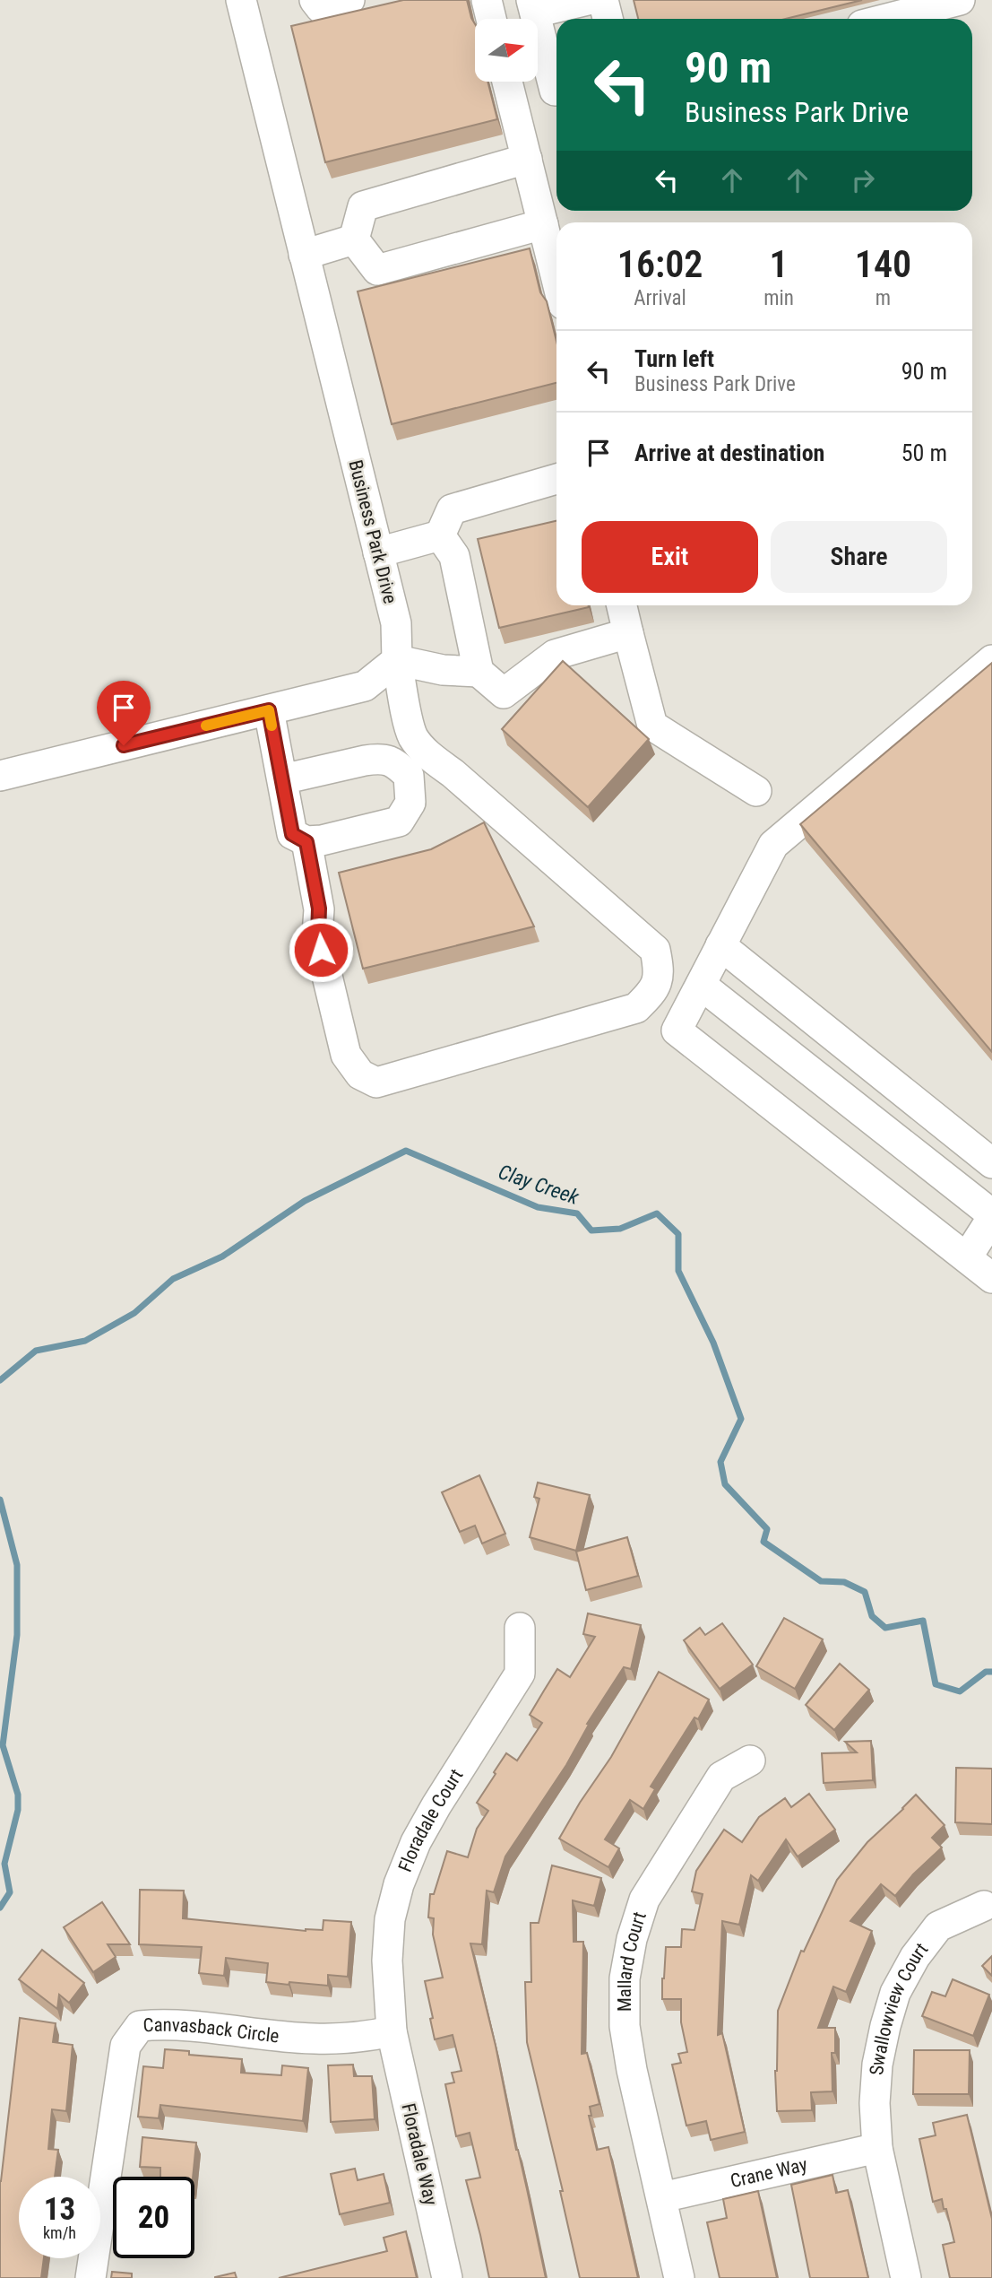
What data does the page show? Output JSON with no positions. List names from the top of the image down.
{
  "streets": {
    "street": [
      "Business Park Drive",
      "Floradale Court",
      "Mallard Court",
      "Swallowview Court",
      "Canvasback Circle",
      "Floradale Way",
      "Crane Way"
    ]
  },
  "crossings": [
    ["Floradale Court", "Canvasback Circle"],
    ["Floradale Court", "Floradale Way"],
    ["Mallard Court", "Crane Way"],
    ["Swallowview Court", "Crane Way"],
    ["Canvasback Circle", "Floradale Way"]
  ],
  "water": ["Clay Creek"],
  "north": "right",
  "page": {
    "turn": ["90 m", "Business Park Drive"],
    "eta": [
      "16:02",
      "Arrival",
      "1",
      "min",
      "140",
      "m"
    ],
    "list": [
      {
        "name": "Turn left",
        "note": "Business Park Drive",
        "value": "90 m"
      },
      {
        "name": "Arrive at destination",
        "value": "50 m"
      }
    ],
    "buttons": ["Exit", "Share"],
    "speed": "13 km/h",
    "limit": "20"
  }
}
